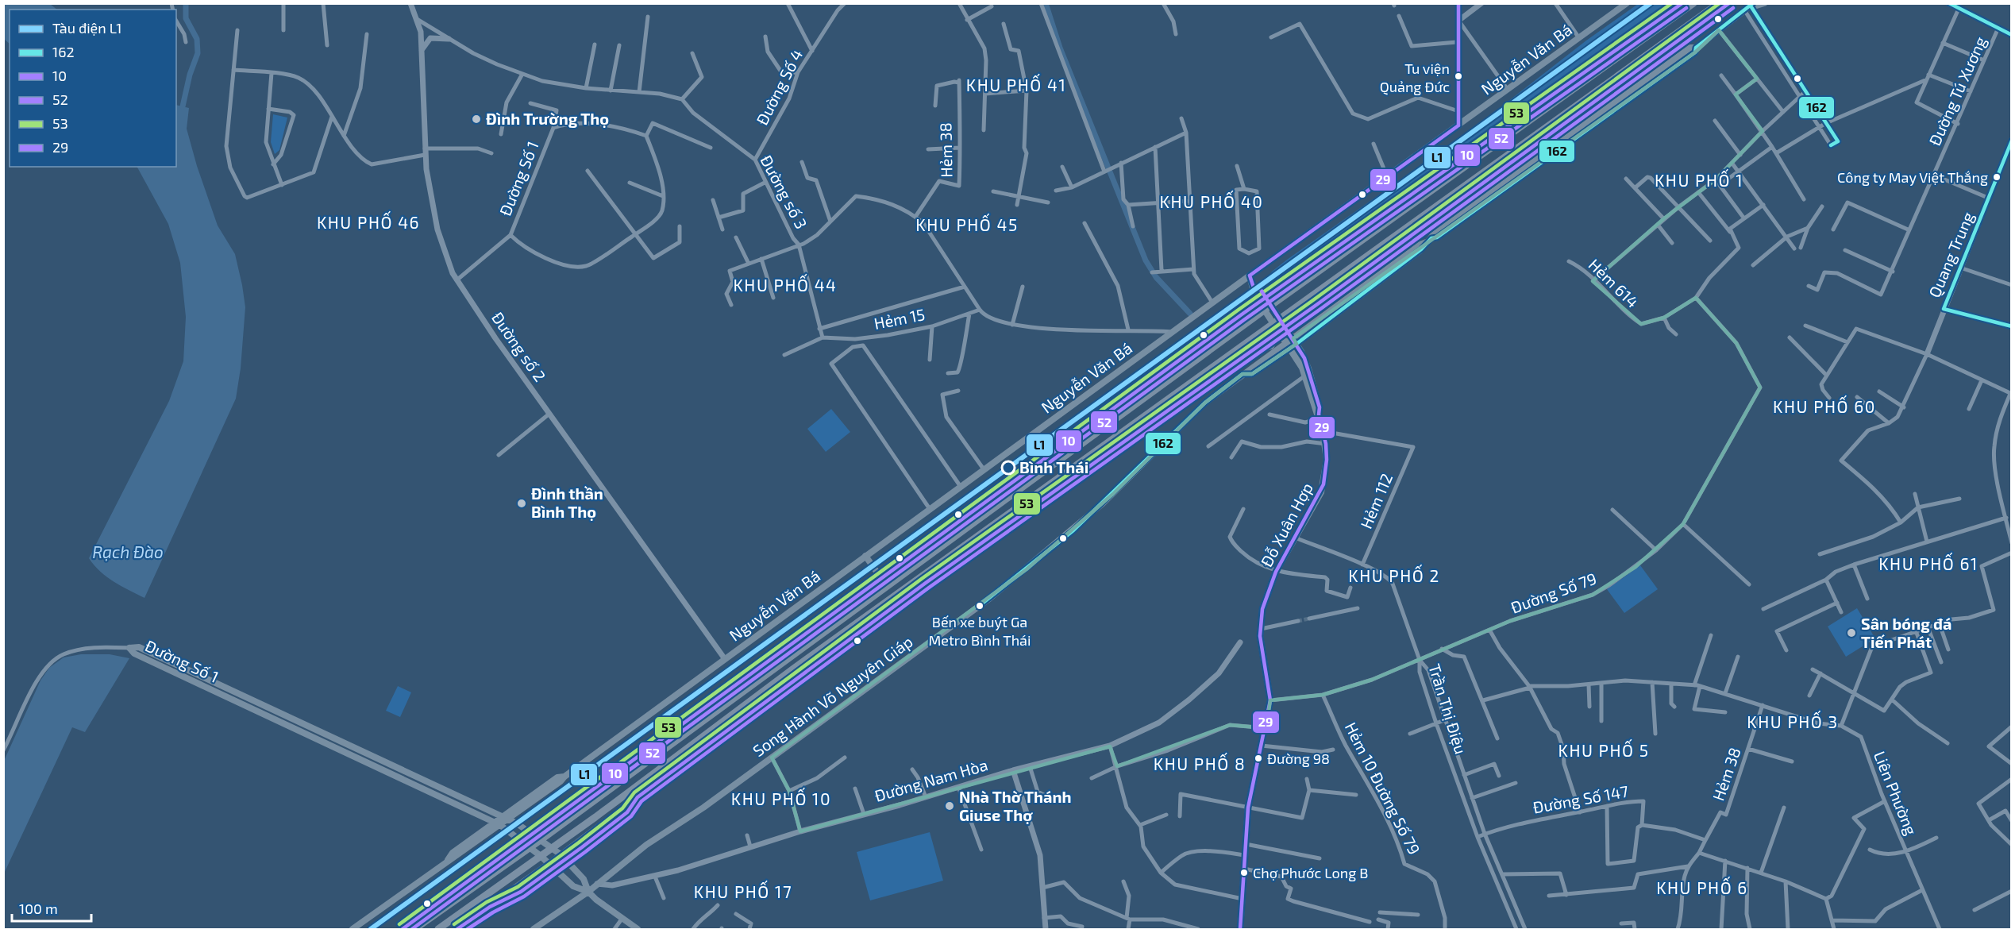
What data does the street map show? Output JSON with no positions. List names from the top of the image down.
{
  "streets": {
    "main road": [
      "Nguyễn Văn Bá",
      "Đường Số 1",
      "Đỗ Xuân Hợp",
      "Song Hành Võ Nguyên Giáp"
    ],
    "street": [
      "Đường Số 4",
      "Đường Tú Xương",
      "Hẻm 38",
      "Đường số 3",
      "Quang Trung",
      "Hẻm 614",
      "Hẻm 15",
      "Đường số 2",
      "Hẻm 112",
      "Đường Số 79",
      "Trần Thị Điệu",
      "Đường Nam Hòa",
      "Hẻm 10 Đường Số 79",
      "Liên Phường",
      "Đường Số 147"
    ]
  },
  "crossings": [
    ["Nguyễn Văn Bá", "Đường Số 1"],
    ["Nguyễn Văn Bá", "Đường số 3"],
    ["Nguyễn Văn Bá", "Đường số 2"],
    ["Nguyễn Văn Bá", "Đỗ Xuân Hợp"],
    ["Đường Số 4", "Đường số 3"],
    ["Hẻm 38", "Đường số 3"],
    ["Hẻm 38", "Liên Phường"],
    ["Đường Số 1", "Đường số 2"],
    ["Đường Số 1", "Song Hành Võ Nguyên Giáp"],
    ["Đường số 3", "Hẻm 15"],
    ["Hẻm 112", "Đỗ Xuân Hợp"],
    ["Đỗ Xuân Hợp", "Đường Số 79"],
    ["Đỗ Xuân Hợp", "Song Hành Võ Nguyên Giáp"],
    ["Đường Số 79", "Trần Thị Điệu"],
    ["Đường Số 79", "Hẻm 10 Đường Số 79"],
    ["Song Hành Võ Nguyên Giáp", "Đường Nam Hòa"],
    ["Trần Thị Điệu", "Đường Số 147"]
  ],
  "districts": [
    "KHU PHỐ 41",
    "KHU PHỐ 1",
    "KHU PHỐ 40",
    "KHU PHỐ 46",
    "KHU PHỐ 45",
    "KHU PHỐ 44",
    "KHU PHỐ 60",
    "KHU PHỐ 61",
    "KHU PHỐ 2",
    "KHU PHỐ 3",
    "KHU PHỐ 5",
    "KHU PHỐ 8",
    "KHU PHỐ 10",
    "KHU PHỐ 6",
    "KHU PHỐ 17"
  ],
  "water": ["Rạch Đào"],
  "places": [
    "Tu viện Quảng Đức",
    "Đình Trường Thọ",
    "Công ty May Việt Thắng",
    "Bình Thái",
    "Đình thần Bình Thọ",
    "Bến xe buýt Ga Metro Bình Thái",
    "Sân bóng đá Tiến Phát",
    "Đường 98",
    "Nhà Thờ Thánh Giuse Thợ",
    "Chợ Phước Long B"
  ],
  "lines": [
    "metro line L1",
    "transit line 162",
    "transit line 10",
    "transit line 53",
    "transit line 29",
    "transit line 52"
  ],
  "legend": [
    "Tàu điện L1",
    "162",
    "10",
    "52",
    "53",
    "29"
  ],
  "scale_bar": "100 m"
}
